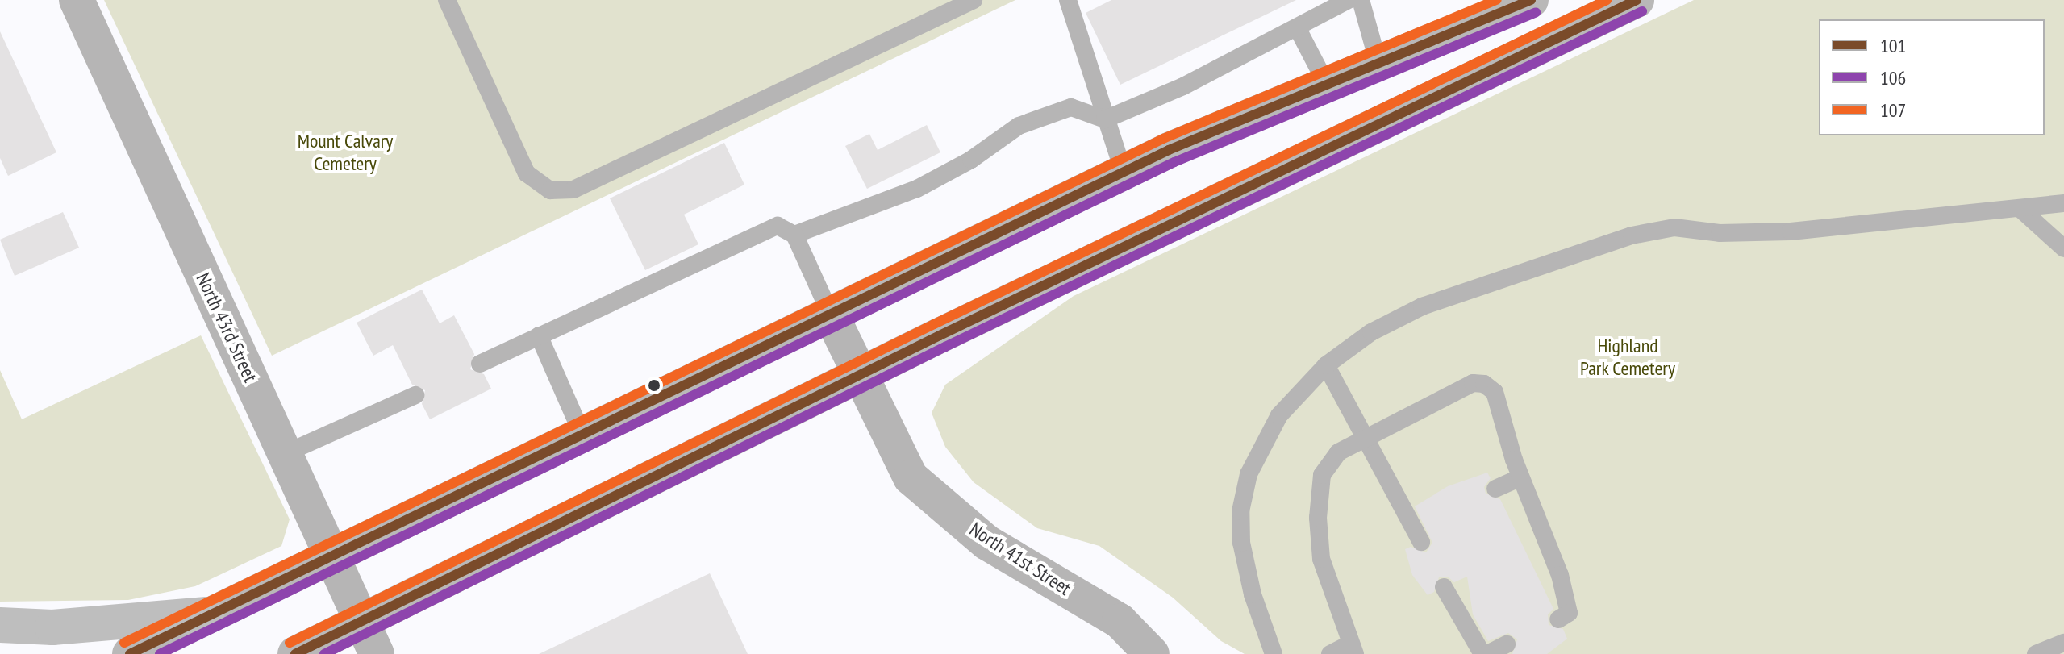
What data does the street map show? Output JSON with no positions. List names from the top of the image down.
{
  "streets": {
    "street": ["North 43rd Street", "North 41st Street"]
  },
  "parks": ["Mount Calvary Cemetery", "Highland Park Cemetery"],
  "lines": ["transit line 101", "transit line 107", "transit line 106"],
  "legend": ["101", "106", "107"]
}
